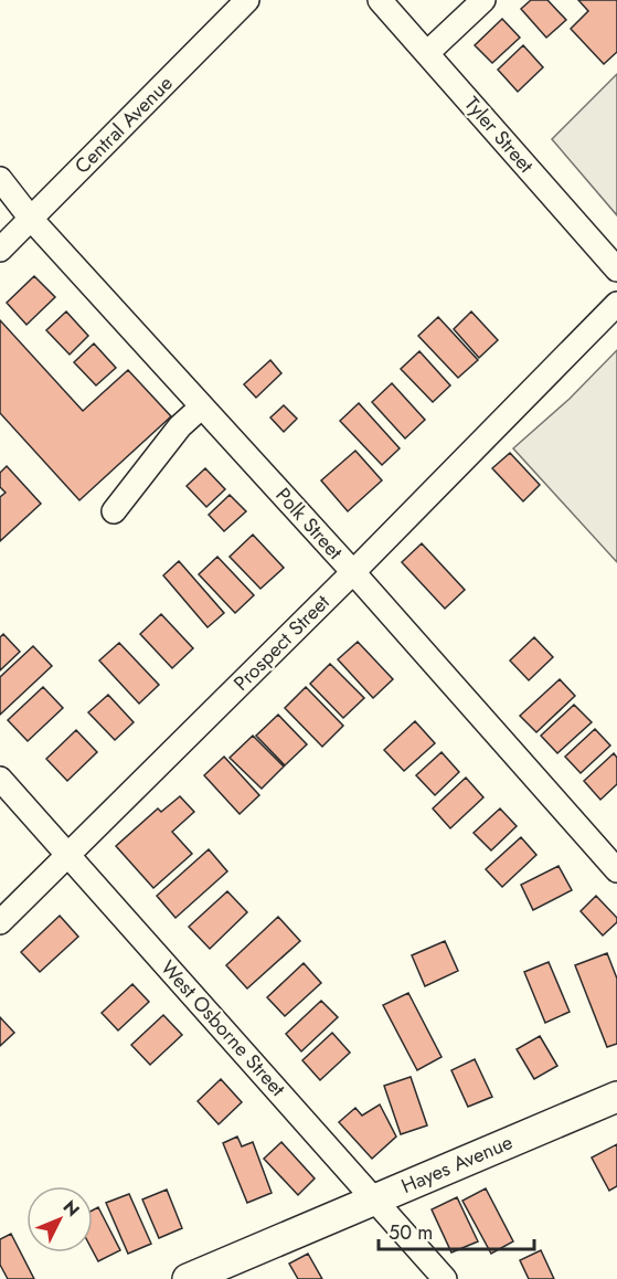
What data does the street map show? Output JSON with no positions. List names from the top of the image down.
{
  "streets": {
    "main road": ["Hayes Avenue"],
    "street": [
      "Central Avenue",
      "Tyler Street",
      "Polk Street",
      "Prospect Street",
      "West Osborne Street"
    ]
  },
  "crossings": [
    ["Central Avenue", "Polk Street"],
    ["Polk Street", "Prospect Street"],
    ["Prospect Street", "West Osborne Street"],
    ["West Osborne Street", "Hayes Avenue"]
  ],
  "scale_bar": "50 m",
  "north": "top right"
}
